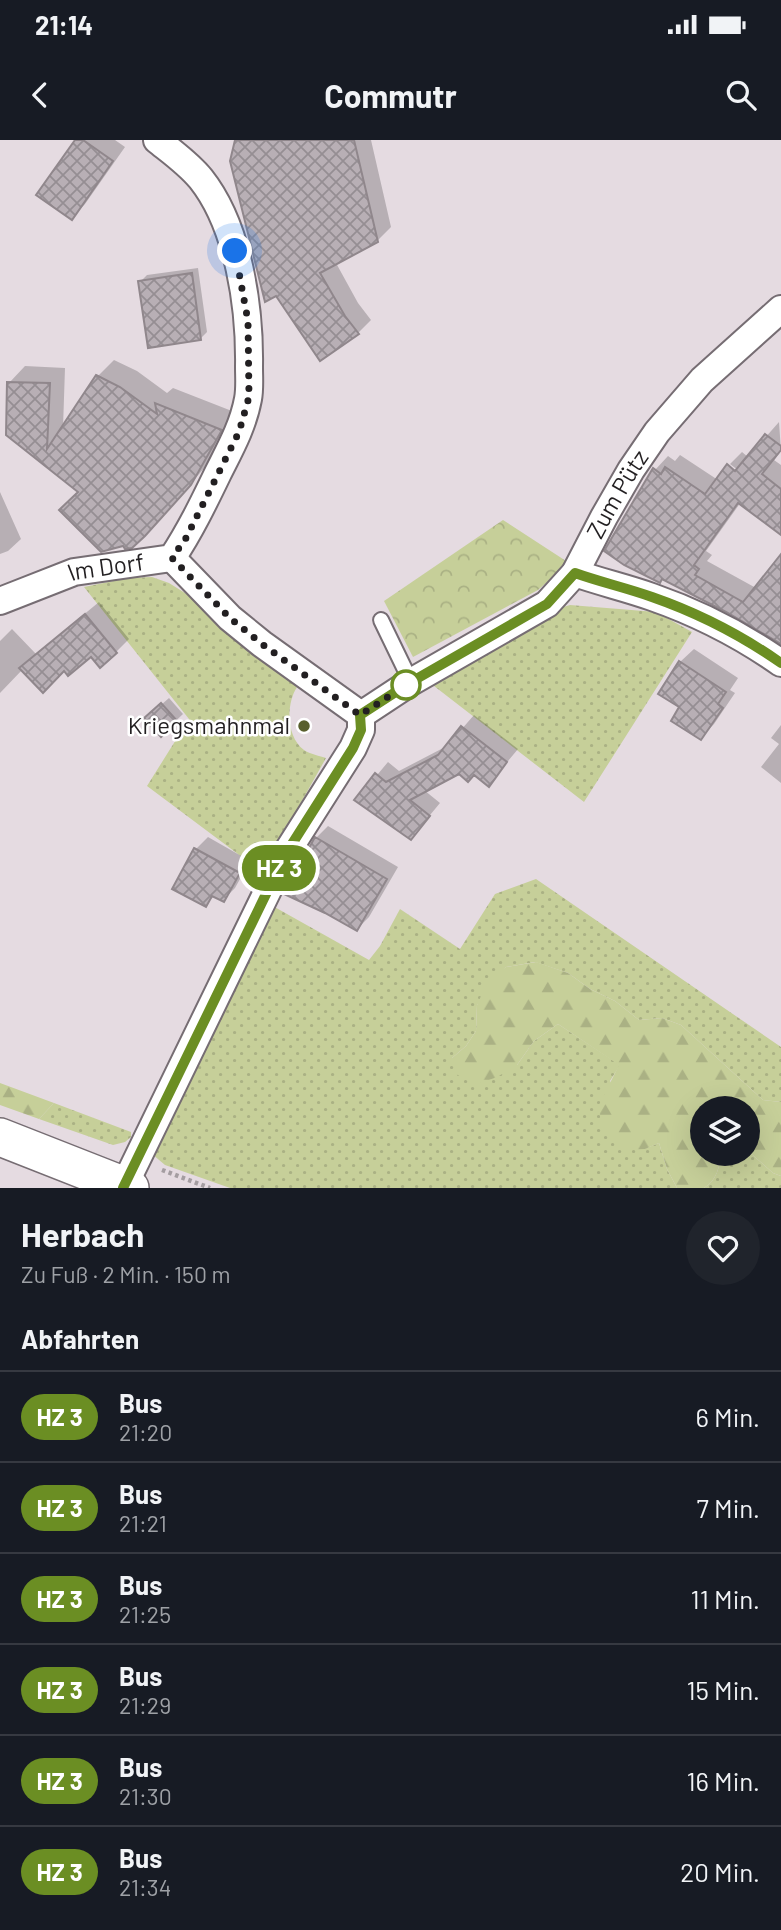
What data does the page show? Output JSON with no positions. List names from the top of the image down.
{
  "streets": {
    "street": ["Zum Pütz", "Im Dorf"]
  },
  "places": ["Kriegsmahnmal"],
  "page": {
    "status": "21:14",
    "header": "Commutr",
    "on_map": "HZ 3",
    "heading": [
      ["Herbach", "Zu Fuß · 2 Min. · 150 m"],
      "Abfahrten"
    ],
    "list": [
      {
        "mark": "HZ 3",
        "name": "Bus",
        "note": "21:20",
        "value": "6 Min."
      },
      {
        "mark": "HZ 3",
        "name": "Bus",
        "note": "21:21",
        "value": "7 Min."
      },
      {
        "mark": "HZ 3",
        "name": "Bus",
        "note": "21:25",
        "value": "11 Min."
      },
      {
        "mark": "HZ 3",
        "name": "Bus",
        "note": "21:29",
        "value": "15 Min."
      },
      {
        "mark": "HZ 3",
        "name": "Bus",
        "note": "21:30",
        "value": "16 Min."
      },
      {
        "mark": "HZ 3",
        "name": "Bus",
        "note": "21:34",
        "value": "20 Min."
      }
    ]
  }
}
